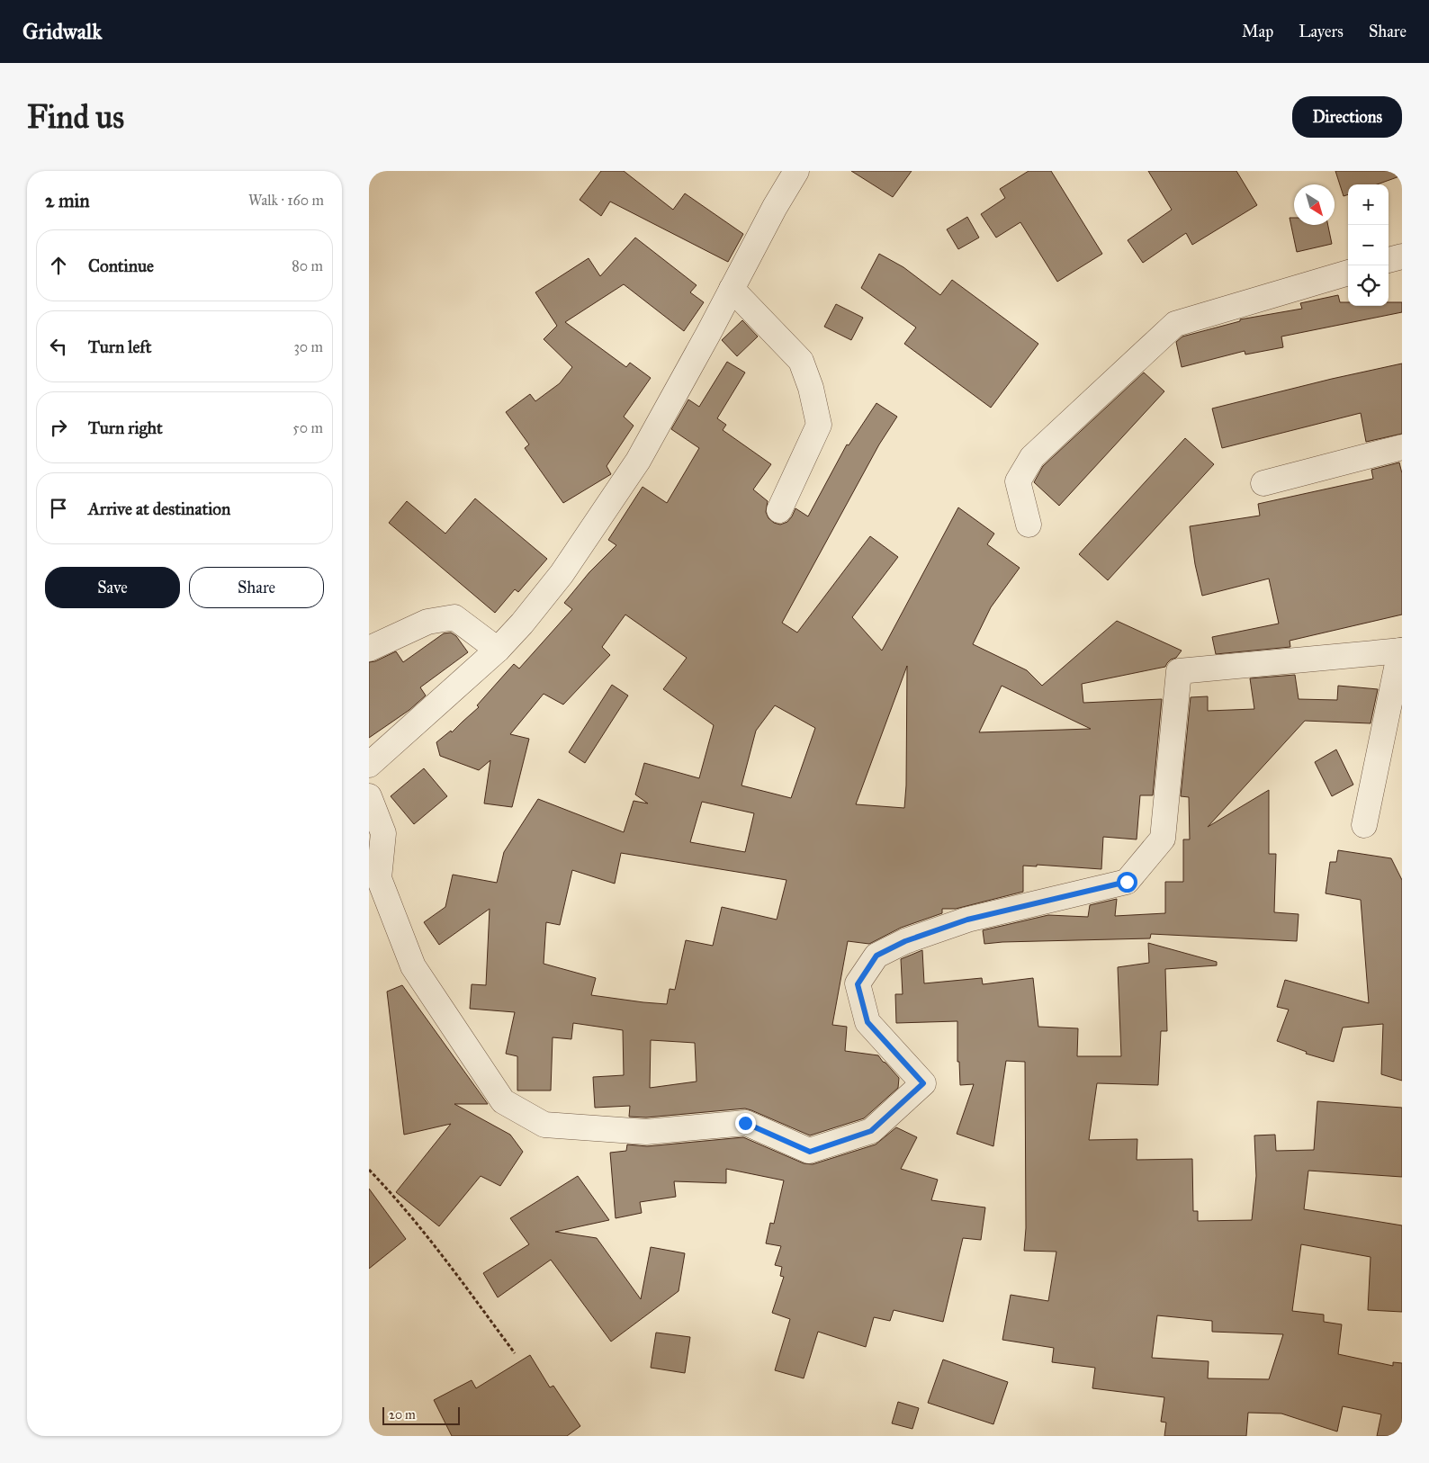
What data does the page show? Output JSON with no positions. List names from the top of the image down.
{
  "scale_bar": "20 m",
  "north": "bottom right",
  "page": {
    "header": "Gridwalk",
    "nav": ["Map", "Layers", "Share"],
    "buttons": [
      "Directions",
      ["Save", "Share"]
    ],
    "title": "Find us",
    "heading": ["2 min", "Walk · 160 m"],
    "map_buttons": ["+", "−"],
    "list": [
      ["Continue", "80 m"],
      ["Turn left", "30 m"],
      ["Turn right", "50 m"],
      "Arrive at destination"
    ],
    "scale": "20 m"
  }
}
